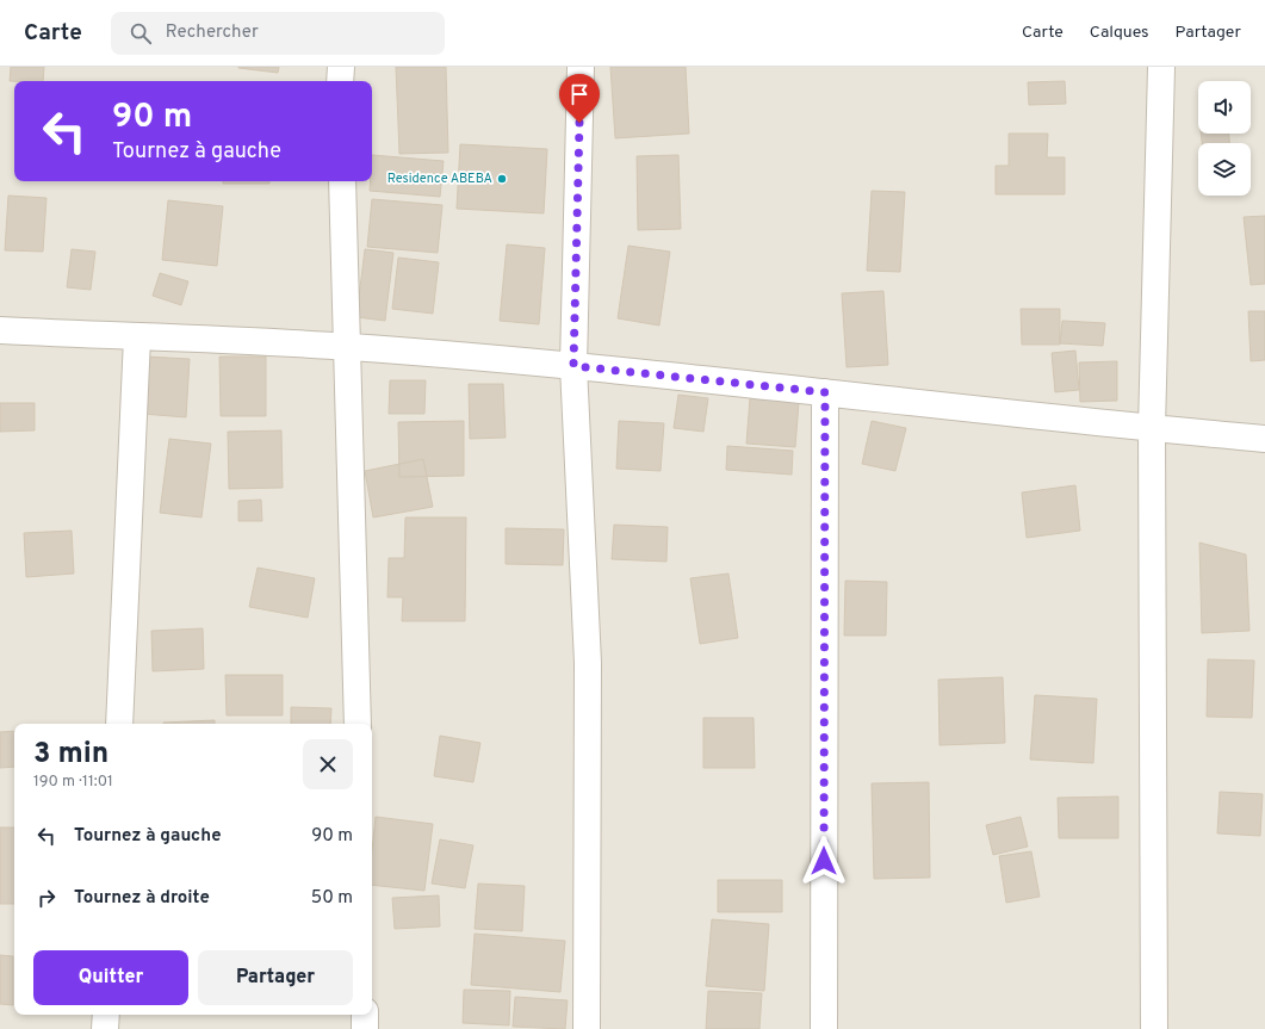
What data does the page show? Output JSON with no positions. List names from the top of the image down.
{
  "places": ["Residence ABEBA"],
  "page": {
    "header": "Carte",
    "search": "Rechercher",
    "nav": ["Carte", "Calques", "Partager"],
    "turn": ["90 m", "Tournez à gauche"],
    "heading": ["3 min", "190 m · 11:01"],
    "list": [
      {
        "name": "Tournez à gauche",
        "value": "90 m"
      },
      {
        "name": "Tournez à droite",
        "value": "50 m"
      }
    ],
    "buttons": ["Quitter", "Partager"]
  }
}
